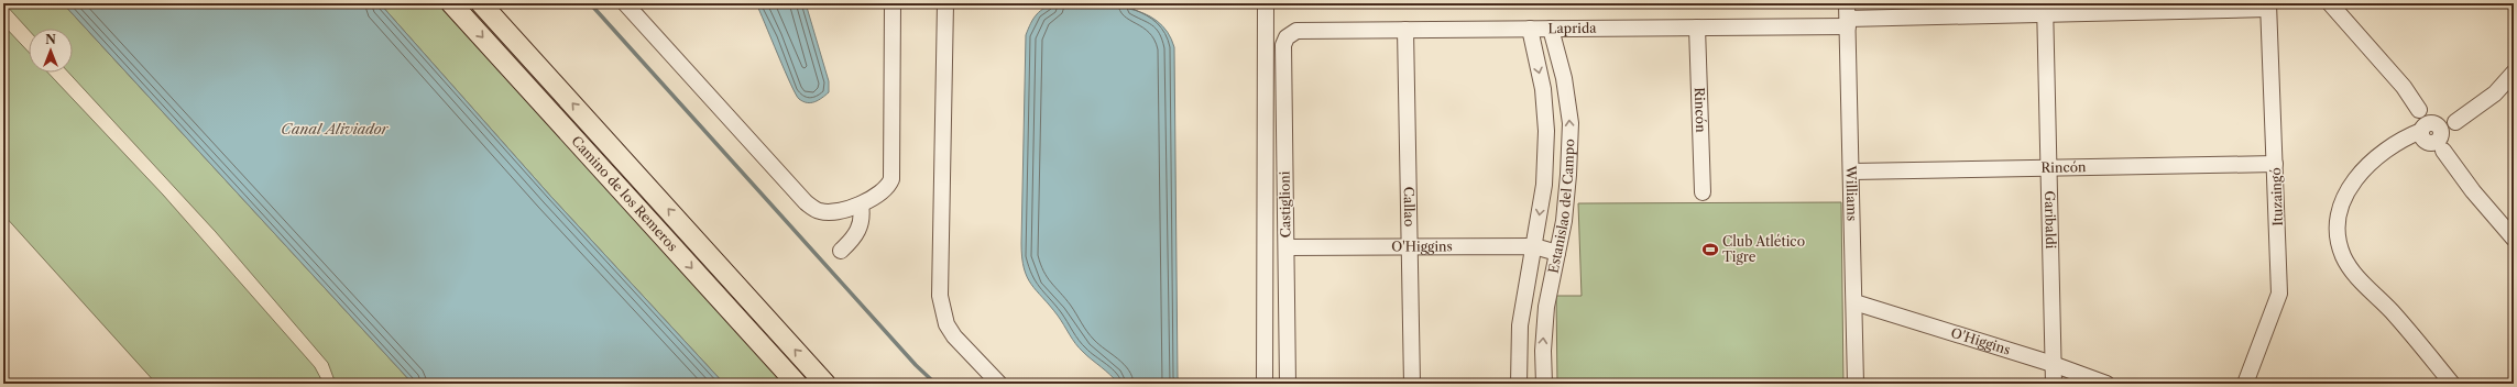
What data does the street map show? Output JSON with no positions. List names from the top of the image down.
{
  "streets": {
    "main road": ["Camino de los Remeros"],
    "street": [
      "Laprida",
      "Rincón",
      "Williams",
      "Ituzaingó",
      "Castiglioni",
      "Estanislao del Campo",
      "Callao",
      "Garibaldi",
      "O'Higgins"
    ]
  },
  "crossings": [
    ["Laprida", "Rincón"],
    ["Laprida", "Williams"],
    ["Laprida", "Ituzaingó"],
    ["Laprida", "Castiglioni"],
    ["Laprida", "Estanislao del Campo"],
    ["Laprida", "Callao"],
    ["Laprida", "Garibaldi"],
    ["Rincón", "Williams"],
    ["Rincón", "Ituzaingó"],
    ["Rincón", "Garibaldi"],
    ["Williams", "O'Higgins"],
    ["Castiglioni", "O'Higgins"],
    ["Estanislao del Campo", "O'Higgins"],
    ["Callao", "O'Higgins"],
    ["Garibaldi", "O'Higgins"]
  ],
  "water": ["Canal Aliviador"],
  "places": {
    "sports": ["Club Atlético Tigre"]
  },
  "north": "top"
}
